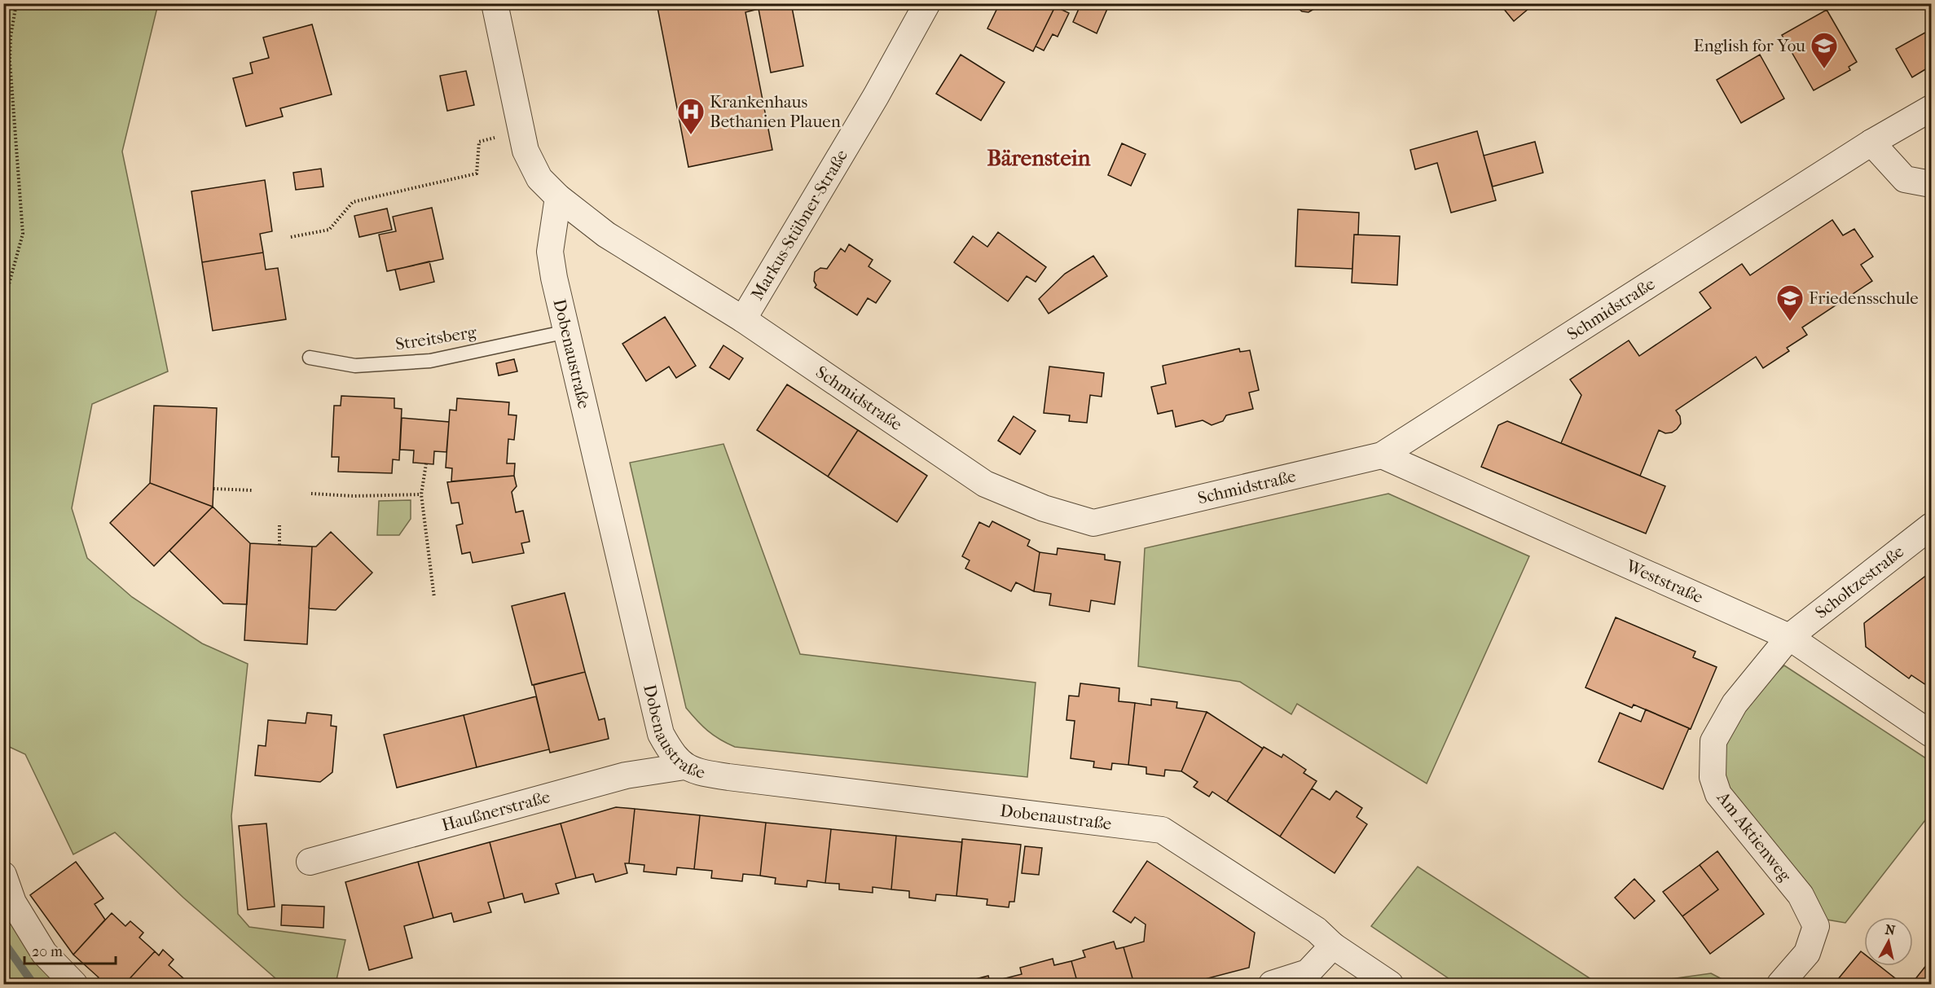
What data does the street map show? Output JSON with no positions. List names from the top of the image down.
{
  "streets": {
    "street": [
      "Markus-Stübner-Straße",
      "Schmidstraße",
      "Dobenaustraße",
      "Weststraße",
      "Scholtzestraße",
      "Haußnerstraße",
      "Am Aktienweg"
    ],
    "lane": ["Streitsberg"]
  },
  "crossings": [
    ["Markus-Stübner-Straße", "Schmidstraße"],
    ["Schmidstraße", "Dobenaustraße"],
    ["Schmidstraße", "Weststraße"],
    ["Streitsberg", "Dobenaustraße"],
    ["Dobenaustraße", "Haußnerstraße"],
    ["Weststraße", "Scholtzestraße"],
    ["Weststraße", "Am Aktienweg"],
    ["Scholtzestraße", "Am Aktienweg"]
  ],
  "districts": ["Bärenstein"],
  "places": {
    "school or university": ["English for You", "Friedensschule"],
    "hospital": ["Krankenhaus Bethanien Plauen"]
  },
  "scale_bar": "20 m",
  "north": "top"
}
